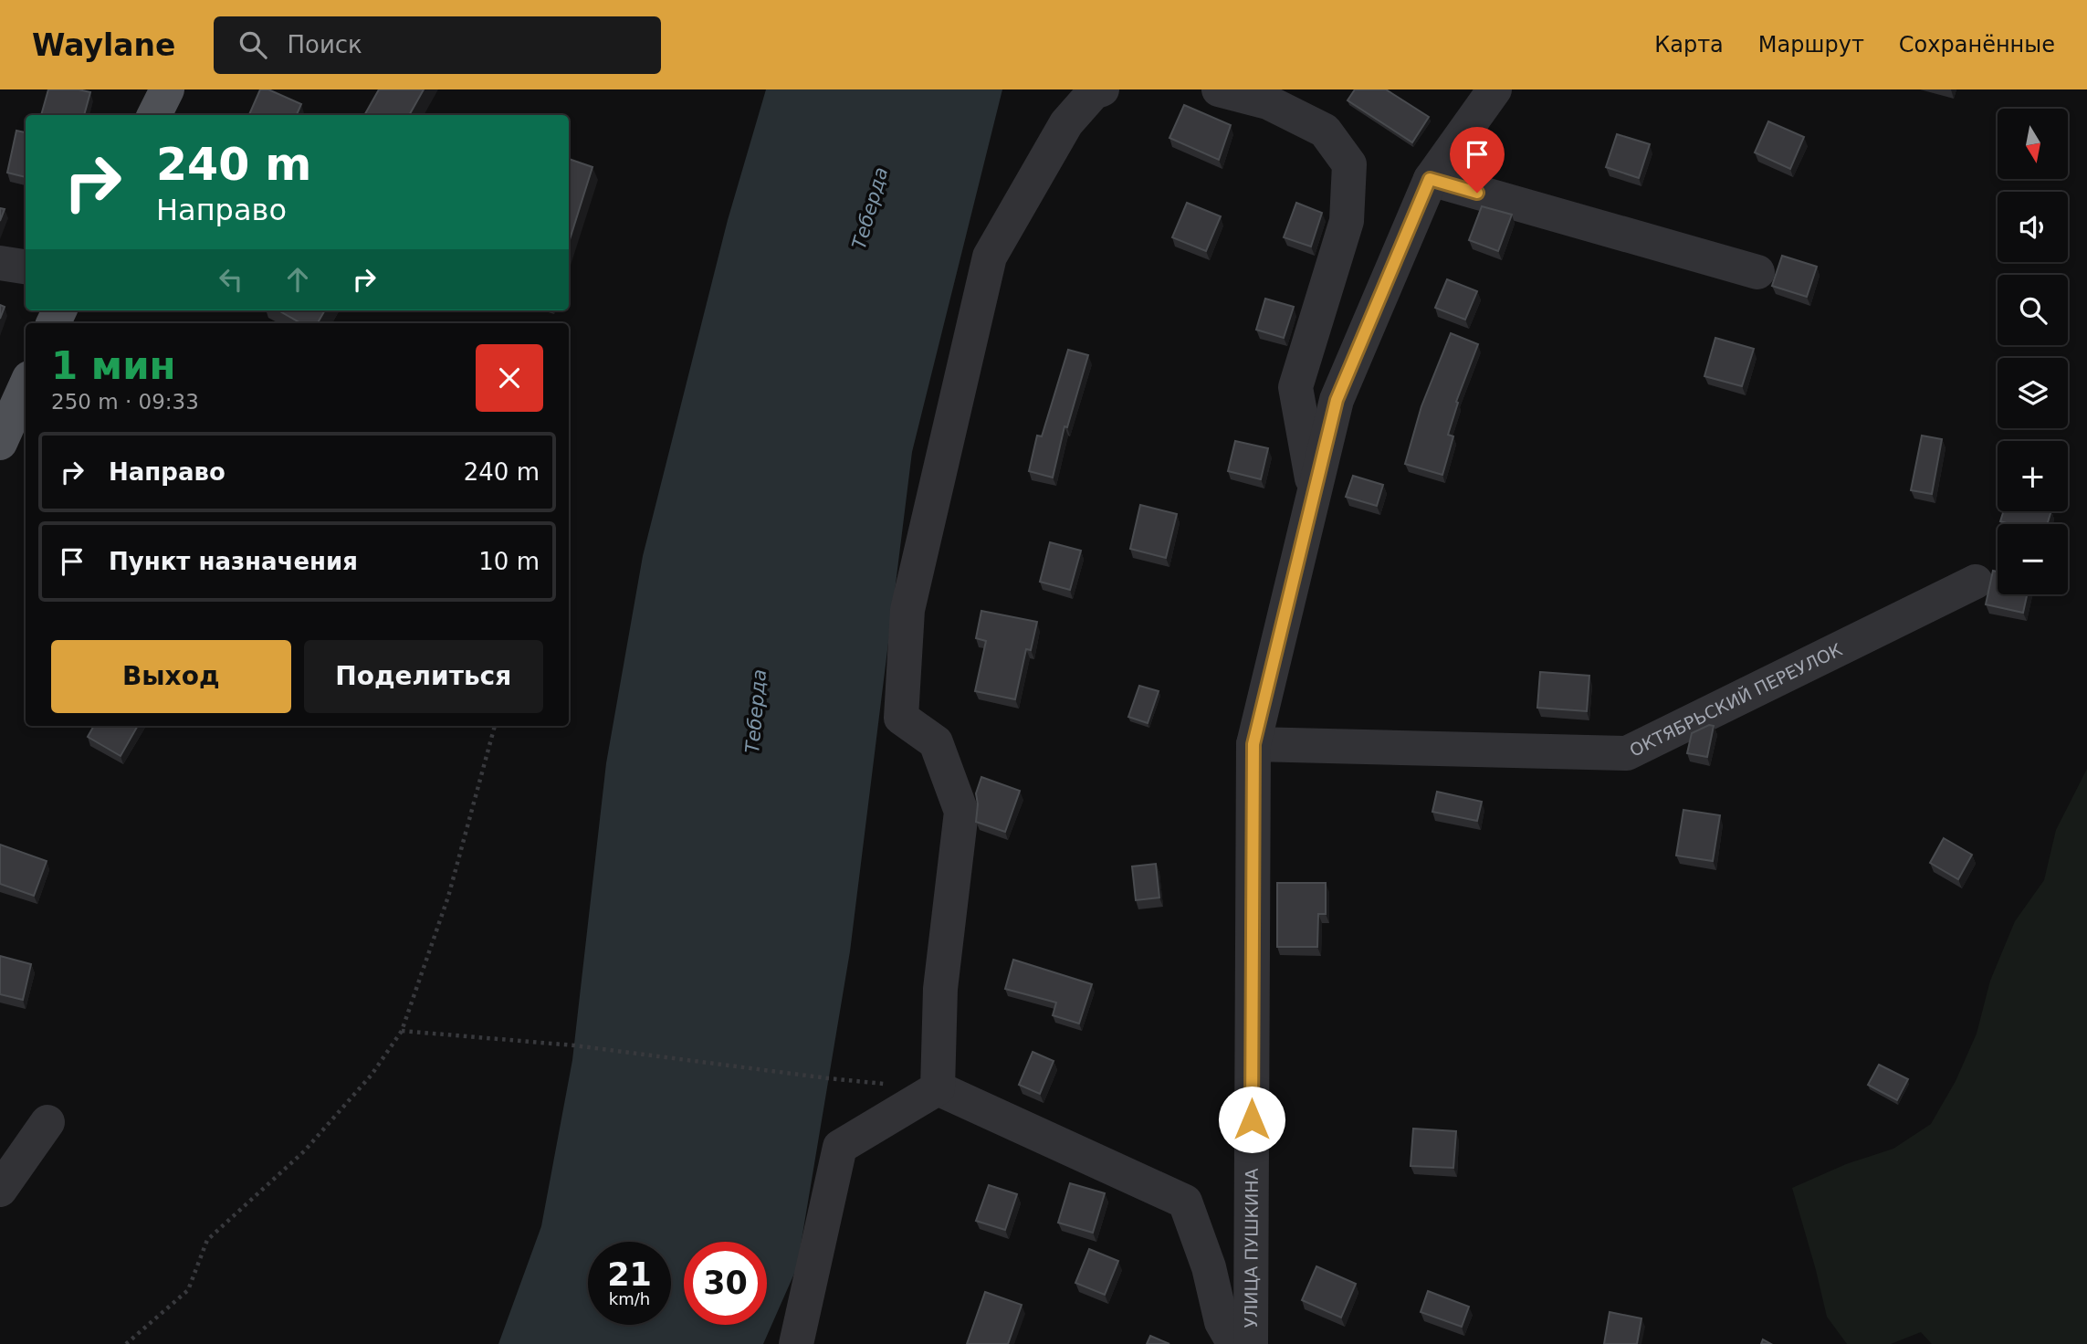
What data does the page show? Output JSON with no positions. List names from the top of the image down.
{
  "streets": {
    "street": ["ОКТЯБРЬСКИЙ ПЕРЕУЛОК", "УЛИЦА ПУШКИНА"]
  },
  "crossings": [
    ["ОКТЯБРЬСКИЙ ПЕРЕУЛОК", "УЛИЦА ПУШКИНА"]
  ],
  "water": ["Теберда"],
  "north": "bottom",
  "page": {
    "header": "Waylane",
    "search": "Поиск",
    "nav": ["Карта", "Маршрут", "Сохранённые"],
    "map_buttons": ["+", "−"],
    "turn": ["240 m", "Направо"],
    "heading": ["1 мин", "250 m · 09:33"],
    "list": [
      {
        "name": "Направо",
        "value": "240 m"
      },
      {
        "name": "Пункт назначения",
        "value": "10 m"
      }
    ],
    "buttons": ["Выход", "Поделиться"],
    "speed": "21 km/h",
    "limit": "30"
  }
}
